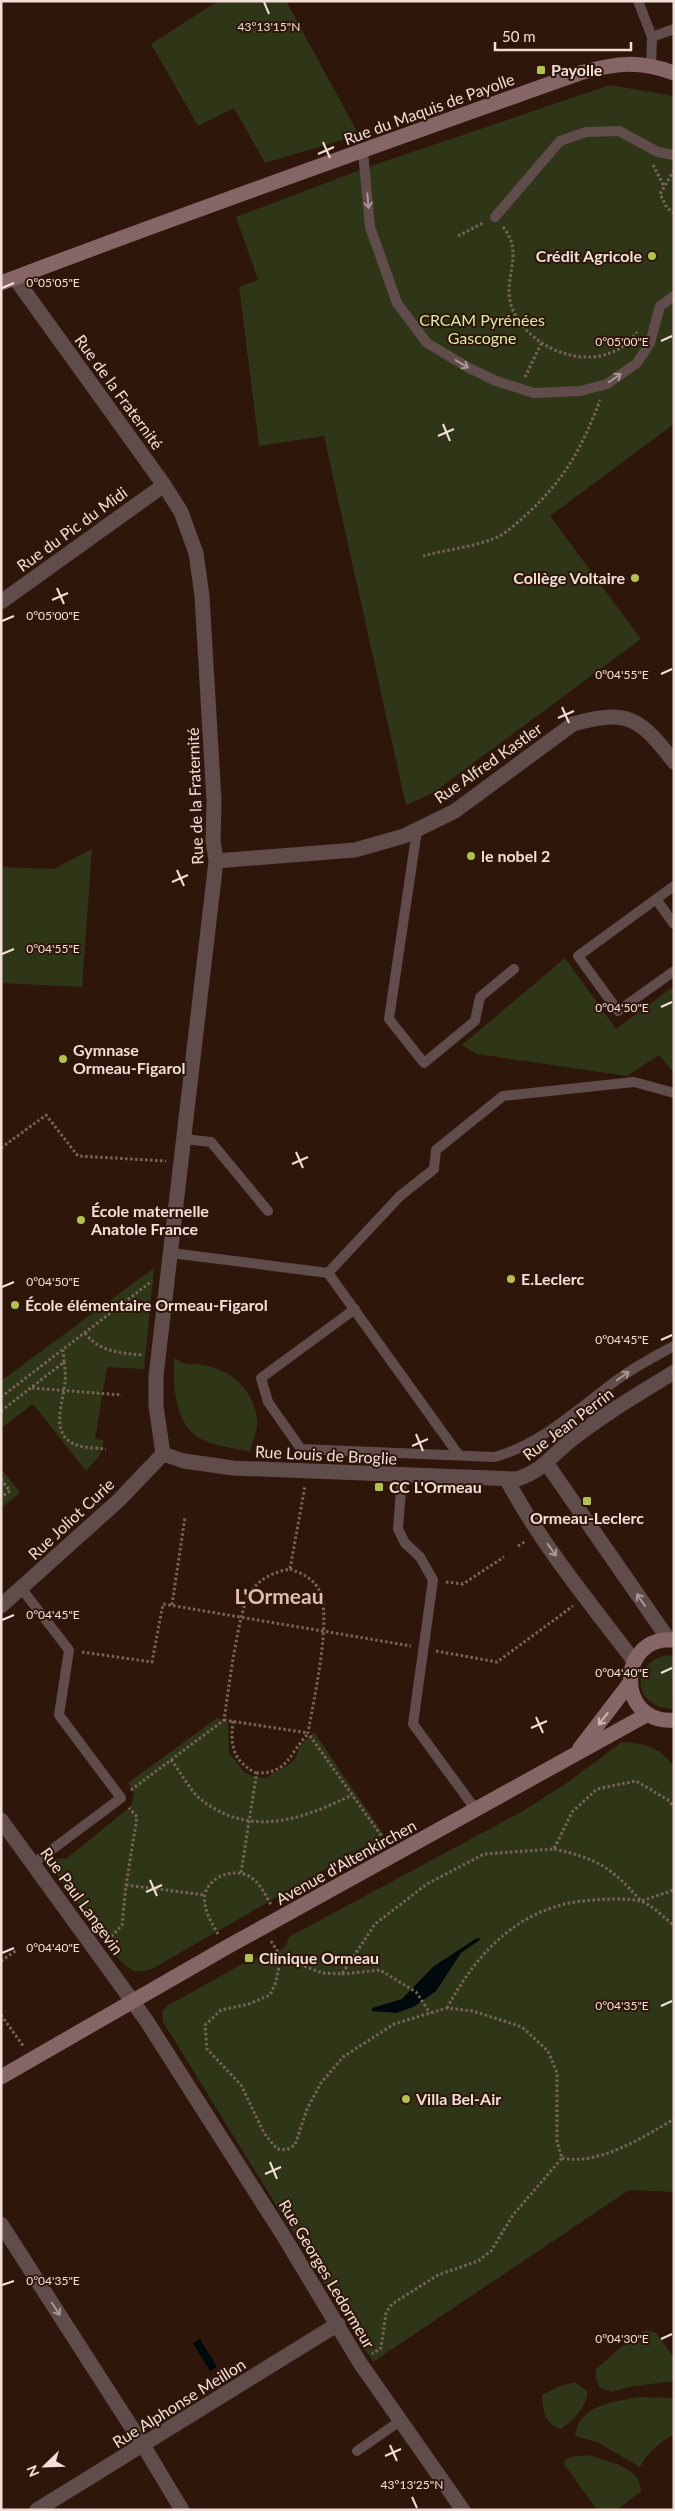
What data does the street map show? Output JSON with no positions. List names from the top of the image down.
{
  "streets": {
    "street": [
      "Rue du Maquis de Payolle",
      "Rue de la Fraternité",
      "Rue du Pic du Midi",
      "Rue Alfred Kastler",
      "Rue Jean Perrin",
      "Rue Louis de Broglie",
      "Rue Joliot Curie",
      "Avenue d'Altenkirchen",
      "Rue Paul Langevin",
      "Rue Georges Ledormeur",
      "Rue Alphonse Meillon"
    ]
  },
  "crossings": [
    ["Rue du Maquis de Payolle", "Rue de la Fraternité"],
    ["Rue de la Fraternité", "Rue du Pic du Midi"],
    ["Rue de la Fraternité", "Rue Alfred Kastler"],
    ["Rue de la Fraternité", "Rue Louis de Broglie"],
    ["Rue de la Fraternité", "Rue Joliot Curie"],
    ["Rue Jean Perrin", "Rue Louis de Broglie"],
    ["Rue Louis de Broglie", "Rue Joliot Curie"],
    ["Avenue d'Altenkirchen", "Rue Paul Langevin"],
    ["Avenue d'Altenkirchen", "Rue Georges Ledormeur"],
    ["Rue Paul Langevin", "Rue Georges Ledormeur"],
    ["Rue Georges Ledormeur", "Rue Alphonse Meillon"]
  ],
  "districts": ["L'Ormeau"],
  "parks": ["CRCAM Pyrénées Gascogne"],
  "places": {
    "transit": [
      "Payolle",
      "CC L'Ormeau",
      "Ormeau-Leclerc",
      "Clinique Ormeau"
    ],
    "other": [
      "Crédit Agricole",
      "Collège Voltaire",
      "le nobel 2",
      "Gymnase Ormeau-Figarol",
      "École maternelle Anatole France",
      "E.Leclerc",
      "École élémentaire Ormeau-Figarol",
      "Villa Bel-Air"
    ]
  },
  "scale_bar": "50 m",
  "north": "bottom left",
  "coordinates": [
    "43°13'15\"N",
    "0°05'05\"E",
    "0°05'00\"E",
    "0°04'55\"E",
    "0°04'50\"E",
    "0°04'45\"E",
    "0°04'40\"E",
    "0°04'35\"E",
    "0°04'30\"E",
    "43°13'25\"N"
  ]
}
